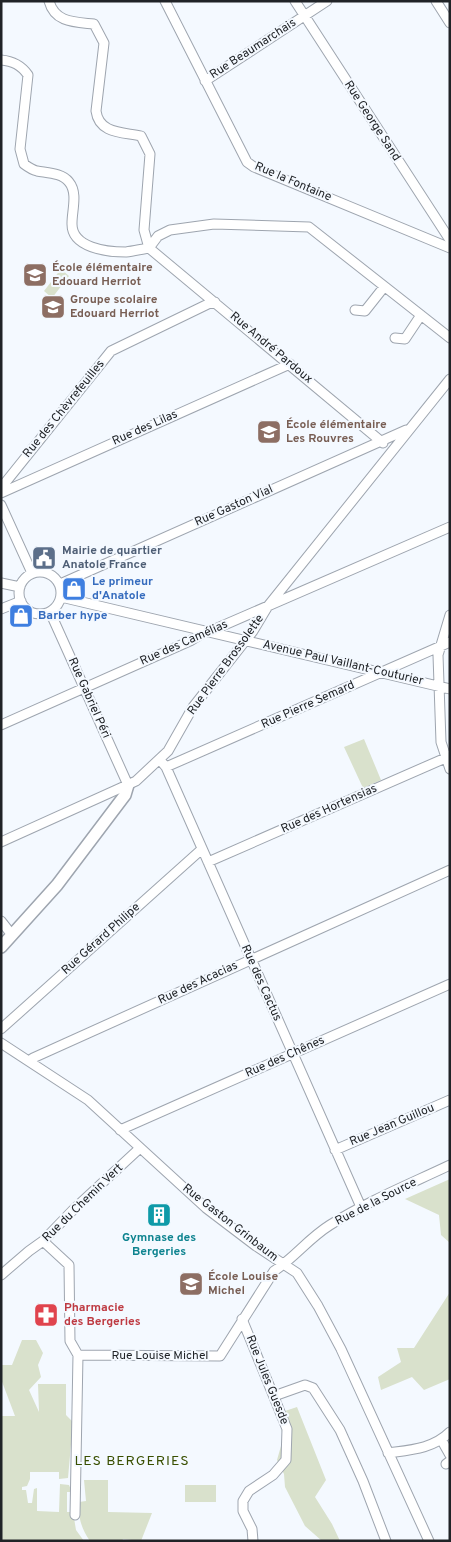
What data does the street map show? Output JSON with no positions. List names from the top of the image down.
{
  "streets": {
    "street": [
      "Rue Beaumarchais",
      "Rue George Sand",
      "Rue la Fontaine",
      "Rue André Pardoux",
      "Rue des Chèvrefeuilles",
      "Rue des Lilas",
      "Rue Gaston Vial",
      "Rue des Camélias",
      "Avenue Paul Vaillant-Couturier",
      "Rue Pierre Brossolette",
      "Rue Gabriel Péri",
      "Rue Pierre Semard",
      "Rue des Hortensias",
      "Rue Gérard Philipe",
      "Rue des Acacias",
      "Rue des Cactus",
      "Rue des Chênes",
      "Rue Jean Guillou",
      "Rue de la Source",
      "Rue du Chemin Vert",
      "Rue Gaston Grinbaum",
      "Rue Louise Michel",
      "Rue Jules Guesde"
    ]
  },
  "crossings": [
    ["Rue Beaumarchais", "Rue George Sand"],
    ["Rue Beaumarchais", "Rue la Fontaine"],
    ["Rue André Pardoux", "Rue des Chèvrefeuilles"],
    ["Rue André Pardoux", "Rue des Lilas"],
    ["Rue André Pardoux", "Rue Gaston Vial"],
    ["Rue André Pardoux", "Rue Pierre Brossolette"],
    ["Rue Gaston Vial", "Avenue Paul Vaillant-Couturier"],
    ["Rue Gaston Vial", "Rue Pierre Brossolette"],
    ["Rue Gaston Vial", "Rue Gabriel Péri"],
    ["Rue des Camélias", "Avenue Paul Vaillant-Couturier"],
    ["Rue des Camélias", "Rue Pierre Brossolette"],
    ["Rue des Camélias", "Rue Gabriel Péri"],
    ["Avenue Paul Vaillant-Couturier", "Rue Pierre Brossolette"],
    ["Avenue Paul Vaillant-Couturier", "Rue Gabriel Péri"],
    ["Avenue Paul Vaillant-Couturier", "Rue Pierre Semard"],
    ["Rue Pierre Brossolette", "Rue Gabriel Péri"],
    ["Rue Pierre Brossolette", "Rue des Cactus"],
    ["Rue Pierre Semard", "Rue des Cactus"],
    ["Rue des Hortensias", "Rue des Cactus"],
    ["Rue Gérard Philipe", "Rue des Cactus"],
    ["Rue des Acacias", "Rue des Cactus"],
    ["Rue des Acacias", "Rue Gaston Grinbaum"],
    ["Rue des Cactus", "Rue des Chênes"],
    ["Rue des Cactus", "Rue Jean Guillou"],
    ["Rue des Cactus", "Rue de la Source"],
    ["Rue des Chênes", "Rue Gaston Grinbaum"],
    ["Rue de la Source", "Rue Gaston Grinbaum"],
    ["Rue de la Source", "Rue Louise Michel"],
    ["Rue du Chemin Vert", "Rue Gaston Grinbaum"],
    ["Rue Gaston Grinbaum", "Rue Louise Michel"],
    ["Rue Louise Michel", "Rue Jules Guesde"]
  ],
  "districts": ["LES BERGERIES"],
  "places": {
    "school or university": [
      "École élémentaire Edouard Herriot",
      "Groupe scolaire Edouard Herriot",
      "École élémentaire Les Rouvres",
      "École Louise Michel"
    ],
    "public building": ["Mairie de quartier Anatole France"],
    "shop": ["Le primeur d'Anatole", "Barber hype"],
    "building": ["Gymnase des Bergeries"],
    "pharmacy": ["Pharmacie des Bergeries"]
  }
}
